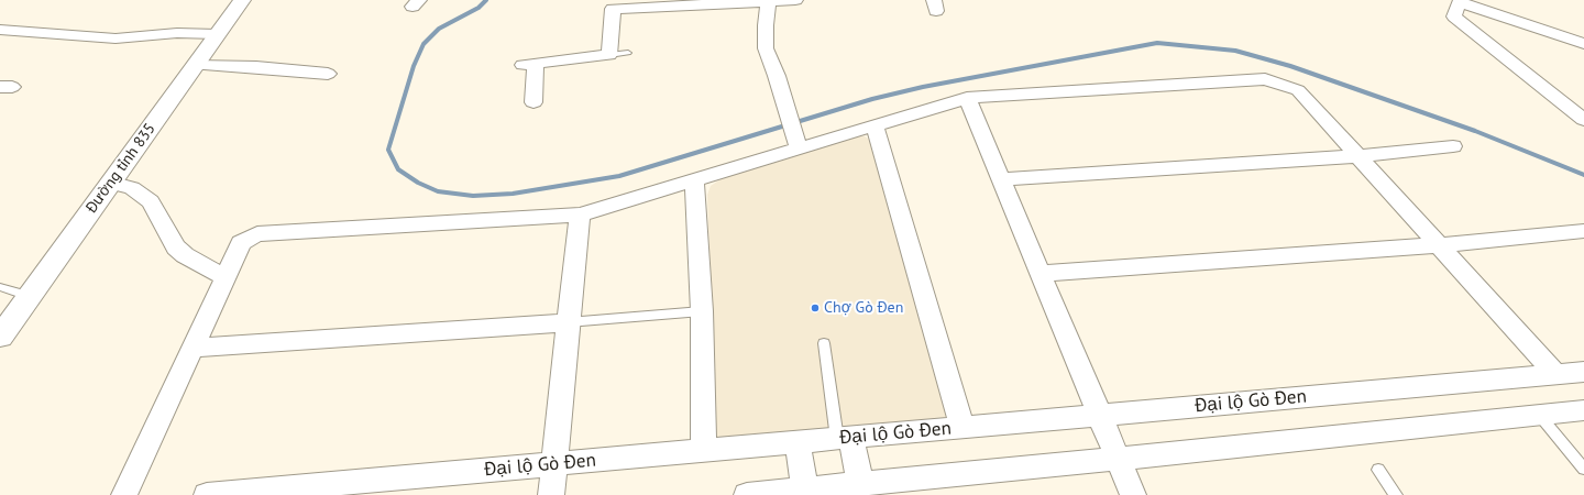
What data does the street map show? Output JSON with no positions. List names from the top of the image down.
{
  "streets": {
    "main road": ["Đường tỉnh 835"],
    "street": ["Đại lộ Gò Đen"]
  },
  "places": ["Chợ Gò Đen"]
}
